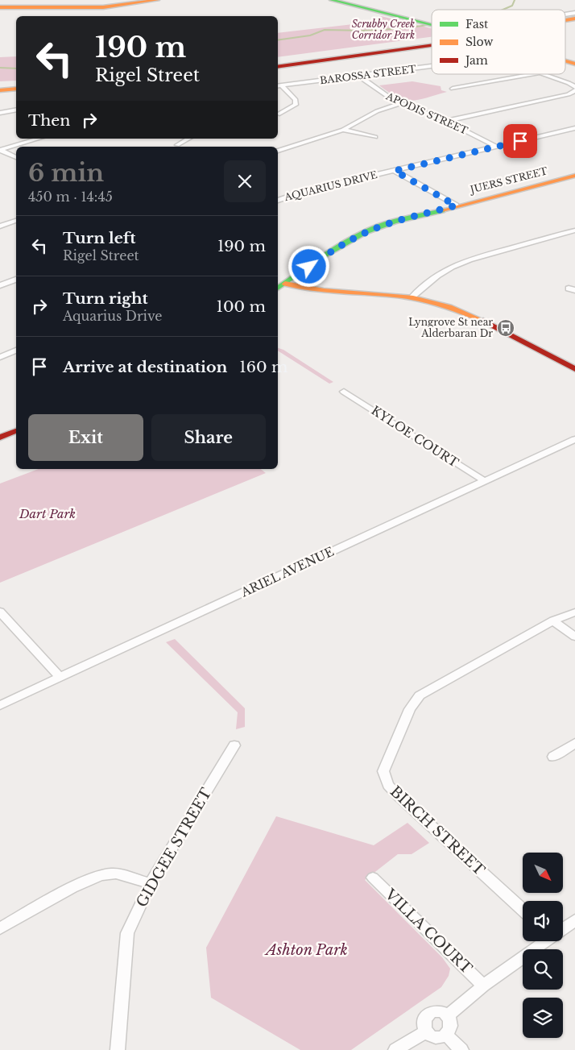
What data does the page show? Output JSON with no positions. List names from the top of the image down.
{
  "streets": {
    "main road": ["JUERS STREET"],
    "street": [
      "BAROSSA STREET",
      "APODIS STREET",
      "AQUARIUS DRIVE",
      "KYLOE COURT",
      "ARIEL AVENUE",
      "BIRCH STREET",
      "GIDGEE STREET",
      "VILLA COURT"
    ]
  },
  "crossings": [
    ["BAROSSA STREET", "APODIS STREET"],
    ["APODIS STREET", "AQUARIUS DRIVE"],
    ["KYLOE COURT", "ARIEL AVENUE"]
  ],
  "parks": ["Scrubby Creek Corridor Park", "Dart Park", "Ashton Park"],
  "places": {
    "bus stop": ["Lyngrove St near Alderbaran Dr"]
  },
  "legend": ["Fast", "Slow", "Jam"],
  "north": "bottom right",
  "page": {
    "turn": ["190 m", "Rigel Street"],
    "then": "Then",
    "heading": ["6 min", "450 m · 14:45"],
    "list": [
      {
        "name": "Turn left",
        "note": "Rigel Street",
        "value": "190 m"
      },
      {
        "name": "Turn right",
        "note": "Aquarius Drive",
        "value": "100 m"
      },
      {
        "name": "Arrive at destination",
        "value": "160 m"
      }
    ],
    "buttons": ["Exit", "Share"]
  }
}
